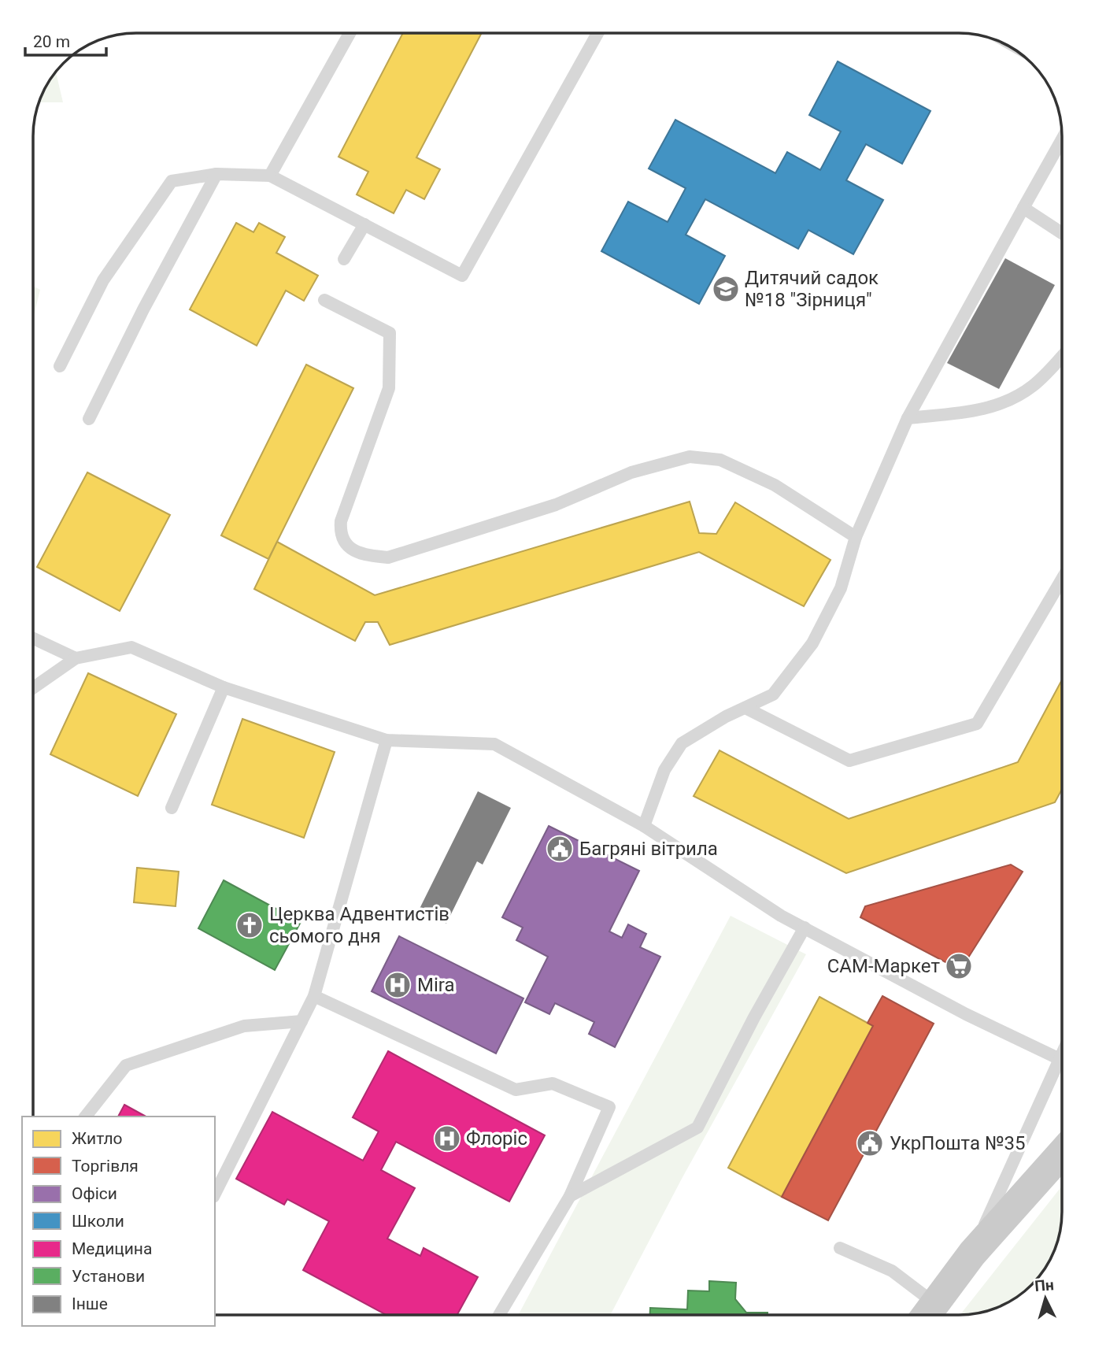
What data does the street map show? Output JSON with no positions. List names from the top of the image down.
{
  "places": {
    "school or university": ["Дитячий садок №18 \"Зірниця\""],
    "public building": ["Багряні вітрила", "УкрПошта №35"],
    "church": ["Церква Адвентистів сьомого дня"],
    "supermarket": ["САМ-Маркет"],
    "hospital": ["Mira", "Флоріс"]
  },
  "legend": [
    "Житло",
    "Торгівля",
    "Офіси",
    "Школи",
    "Медицина",
    "Установи",
    "Інше"
  ],
  "scale_bar": "20 m",
  "north": "top"
}
